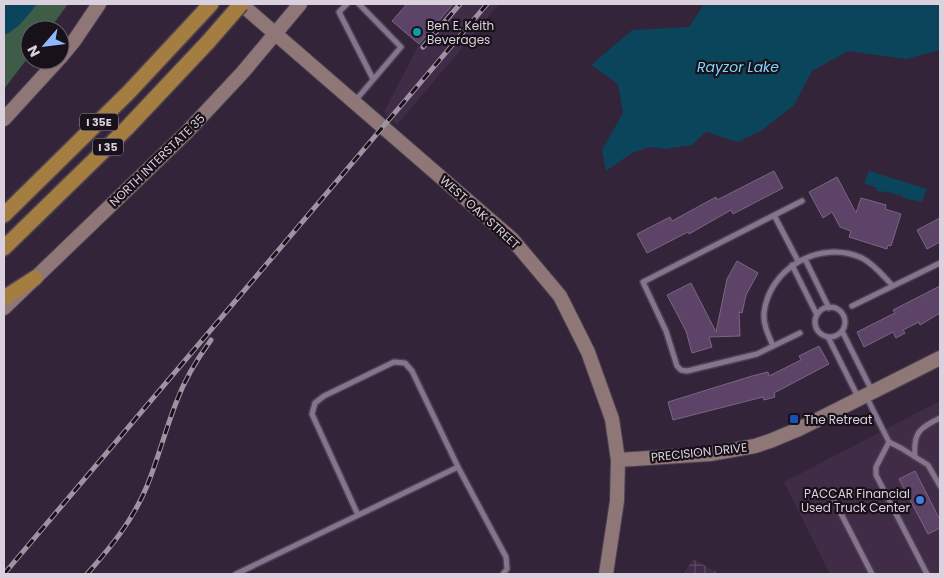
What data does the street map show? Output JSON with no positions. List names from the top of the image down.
{
  "streets": {
    "highway": ["I 35E", "I 35"],
    "street": ["NORTH INTERSTATE 35", "WEST OAK STREET", "PRECISION DRIVE"]
  },
  "crossings": [
    ["I 35", "WEST OAK STREET"],
    ["NORTH INTERSTATE 35", "WEST OAK STREET"],
    ["WEST OAK STREET", "PRECISION DRIVE"]
  ],
  "water": ["Rayzor Lake"],
  "places": {
    "other": ["Ben E. Keith Beverages", "PACCAR Financial Used Truck Center"],
    "transit": ["The Retreat"]
  },
  "north": "bottom left"
}
